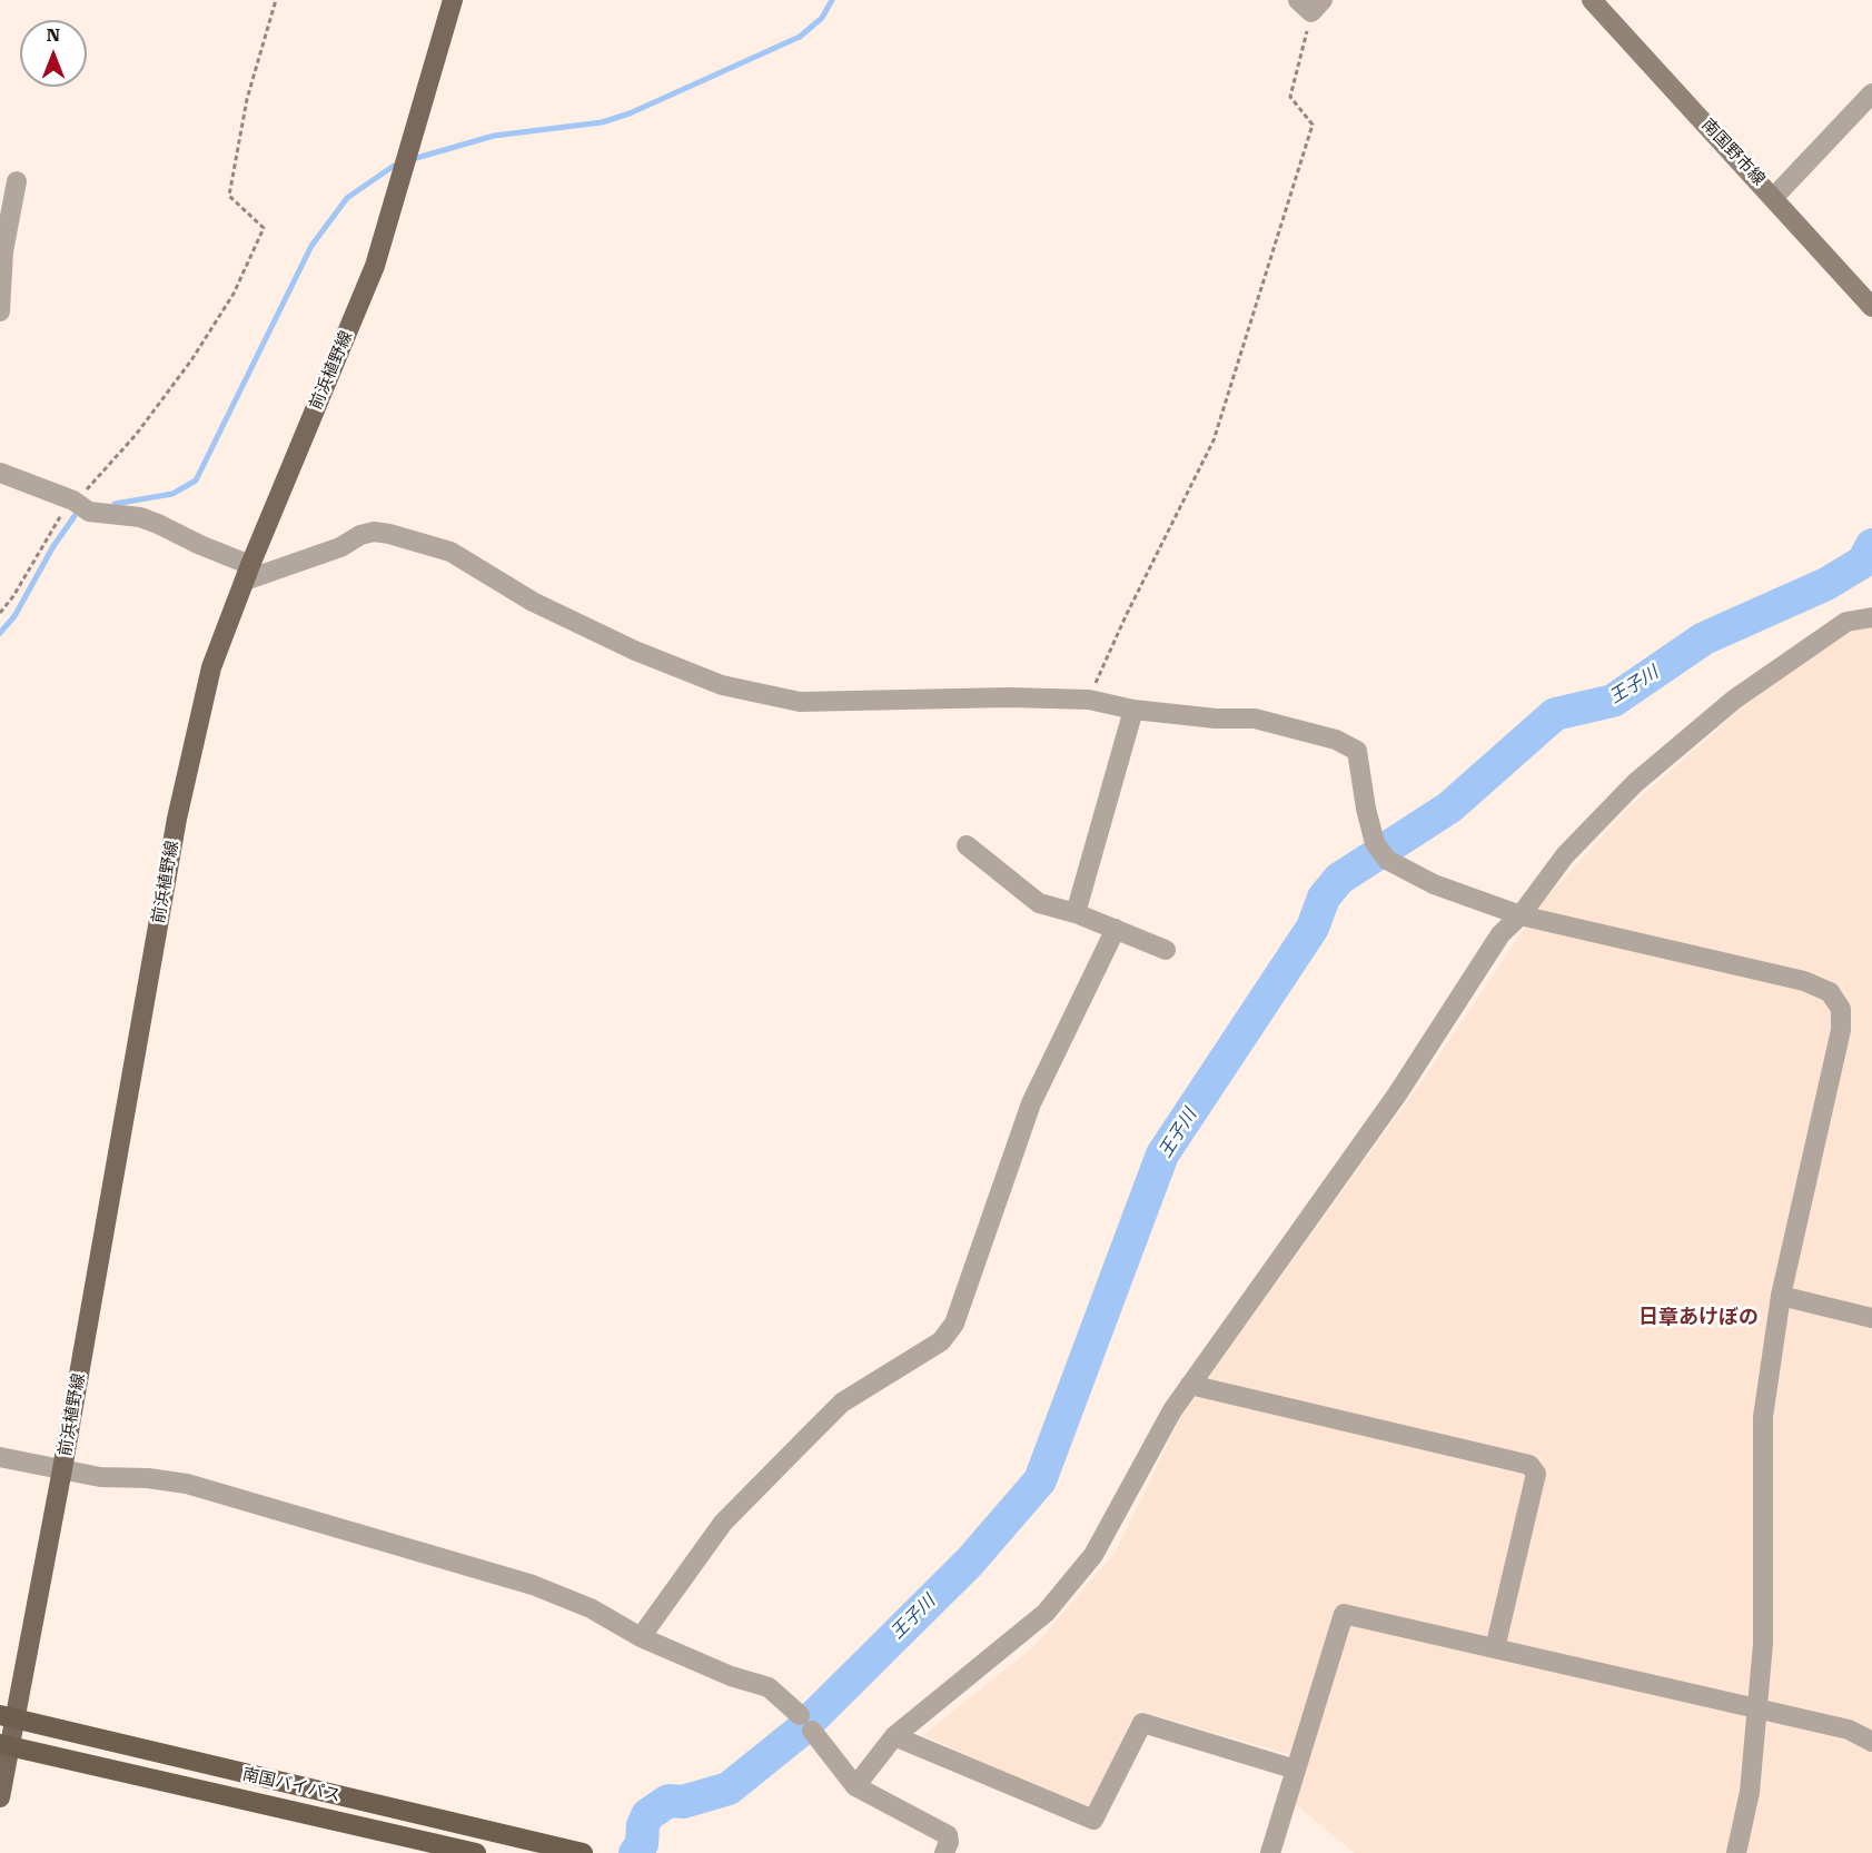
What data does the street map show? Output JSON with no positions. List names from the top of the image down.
{
  "streets": {
    "highway": ["南国バイパス"],
    "main road": ["南国野市線", "前浜植野線"]
  },
  "crossings": [
    ["前浜植野線", "南国バイパス"]
  ],
  "districts": ["日章あけぼの"],
  "water": ["王子川"],
  "north": "top"
}
